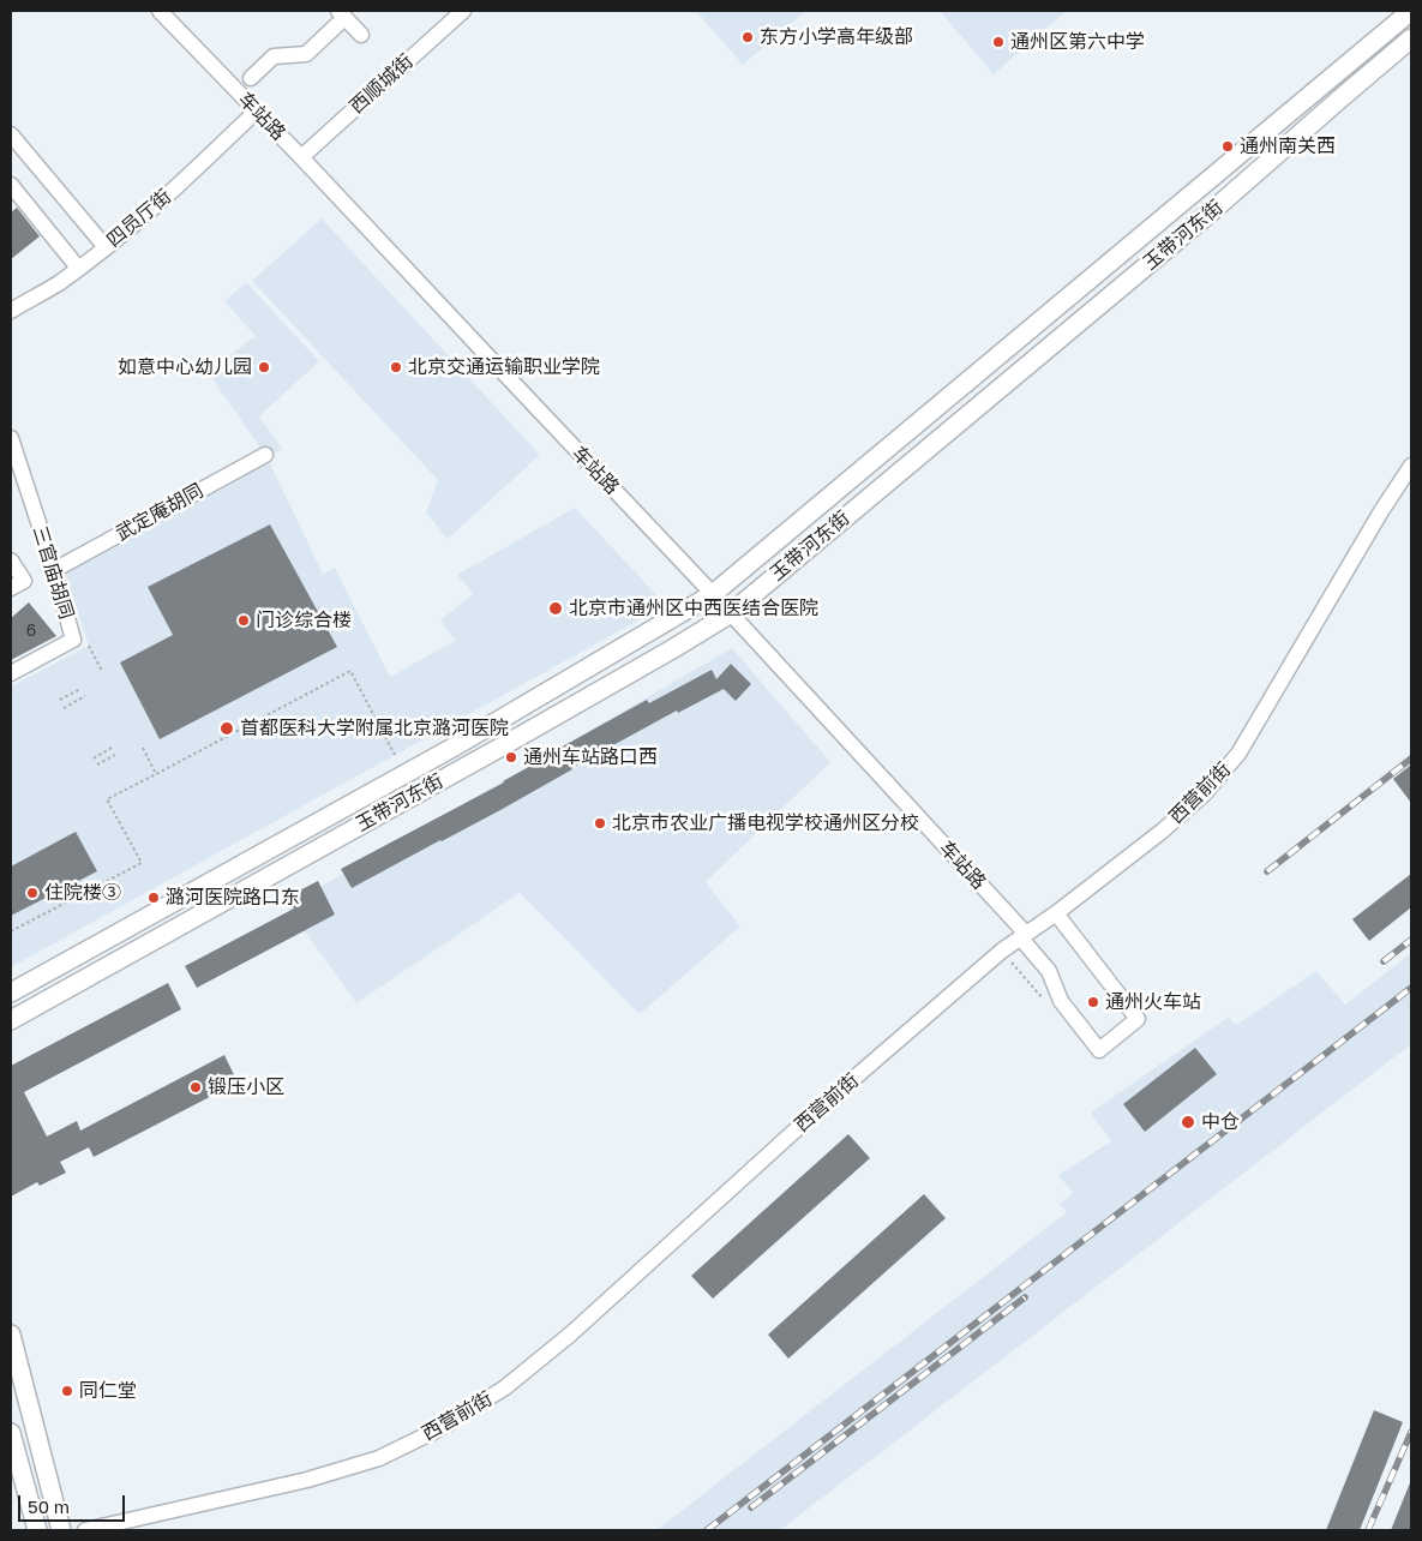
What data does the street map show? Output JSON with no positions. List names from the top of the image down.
{
  "streets": {
    "main road": ["玉带河东街"],
    "street": [
      "西顺城街",
      "车站路",
      "四员厅街",
      "武定庵胡同",
      "三官庙胡同",
      "西营前街"
    ]
  },
  "crossings": [
    ["西顺城街", "车站路"],
    ["车站路", "四员厅街"],
    ["车站路", "玉带河东街"],
    ["车站路", "西营前街"],
    ["武定庵胡同", "三官庙胡同"]
  ],
  "places": [
    "东方小学高年级部",
    "通州区第六中学",
    "通州南关西",
    "如意中心幼儿园",
    "北京交通运输职业学院",
    "北京市通州区中西医结合医院",
    "门诊综合楼",
    "首都医科大学附属北京潞河医院",
    "通州车站路口西",
    "北京市农业广播电视学校通州区分校",
    "住院楼③",
    "潞河医院路口东",
    "通州火车站",
    "锻压小区",
    "中仓",
    "同仁堂"
  ],
  "house_numbers": ["6"],
  "scale_bar": "50 m"
}
